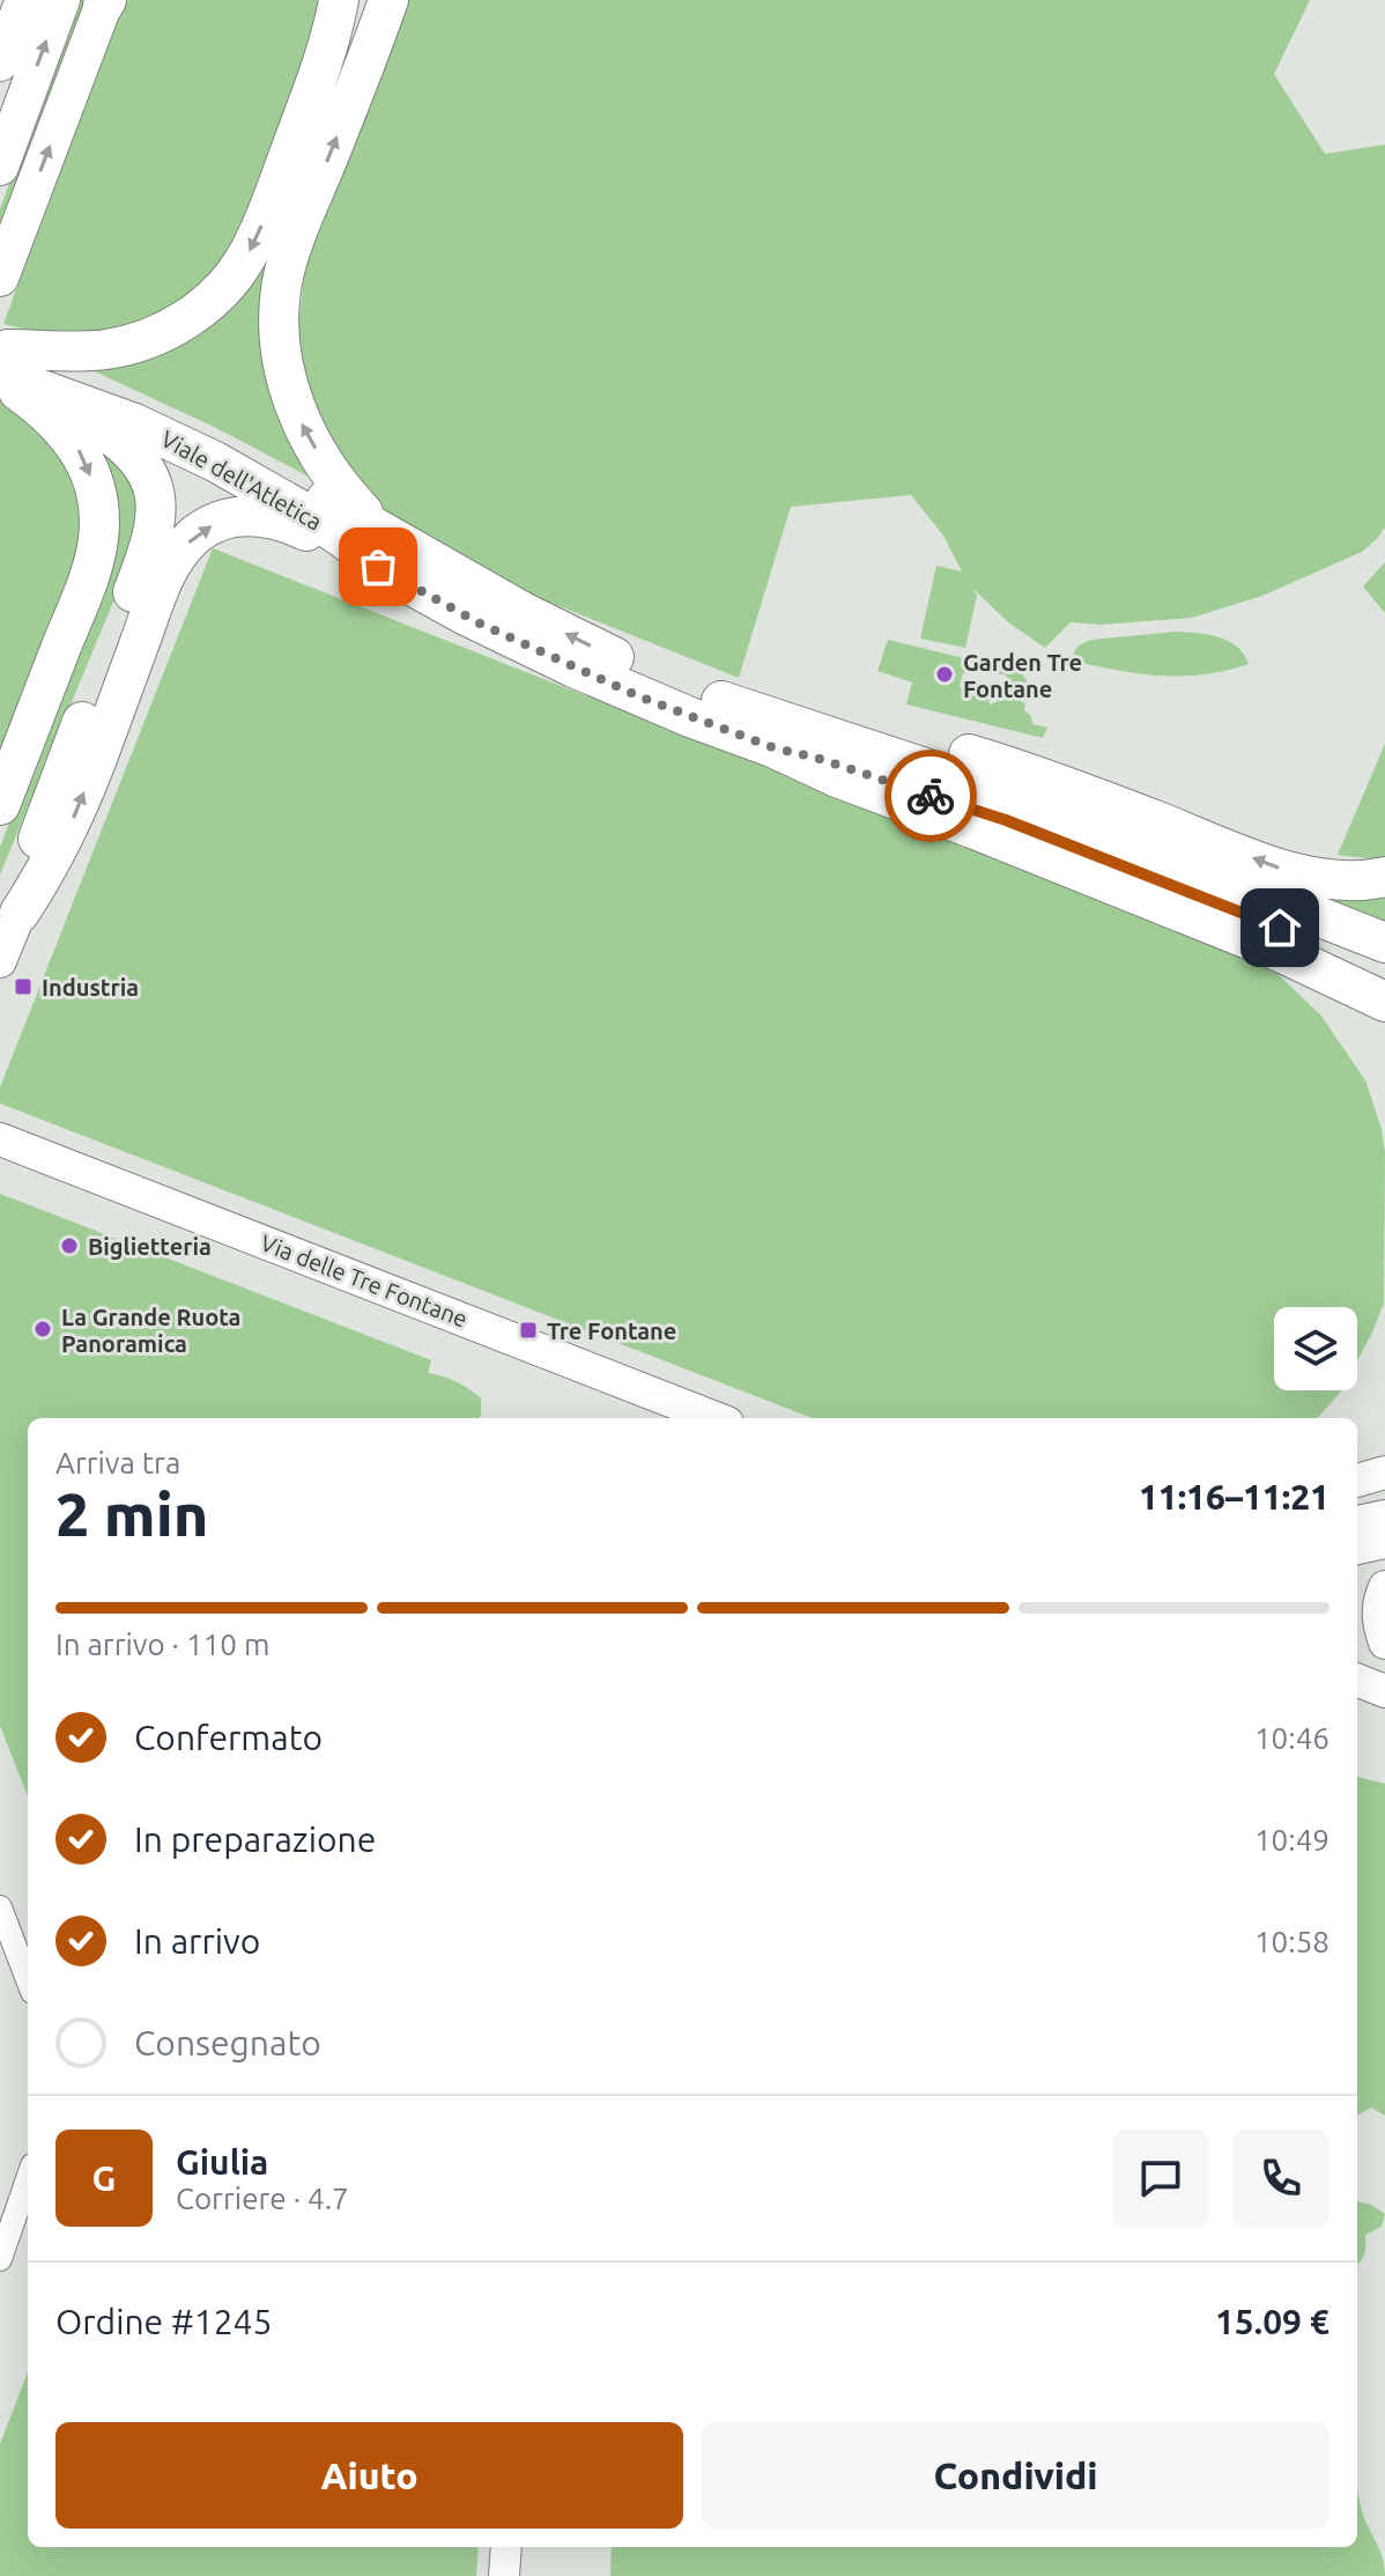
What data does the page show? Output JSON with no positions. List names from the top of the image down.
{
  "streets": {
    "highway": ["Viale dell'Atletica"],
    "main road": ["Via delle Tre Fontane"]
  },
  "places": {
    "other": ["Garden Tre Fontane", "Biglietteria", "La Grande Ruota Panoramica"],
    "transit": ["Industria", "Tre Fontane"]
  },
  "page": {
    "heading": ["2 min", "Arriva tra", "11:16–11:21"],
    "panel": [
      "Giulia",
      "Corriere · 4.7",
      "Ordine #1245",
      "15.09 €"
    ],
    "bar": "In arrivo · 110 m",
    "list": [
      ["Confermato", "10:46"],
      ["In preparazione", "10:49"],
      ["In arrivo", "10:58"],
      "Consegnato"
    ],
    "round": "G",
    "buttons": ["Aiuto", "Condividi"]
  }
}
